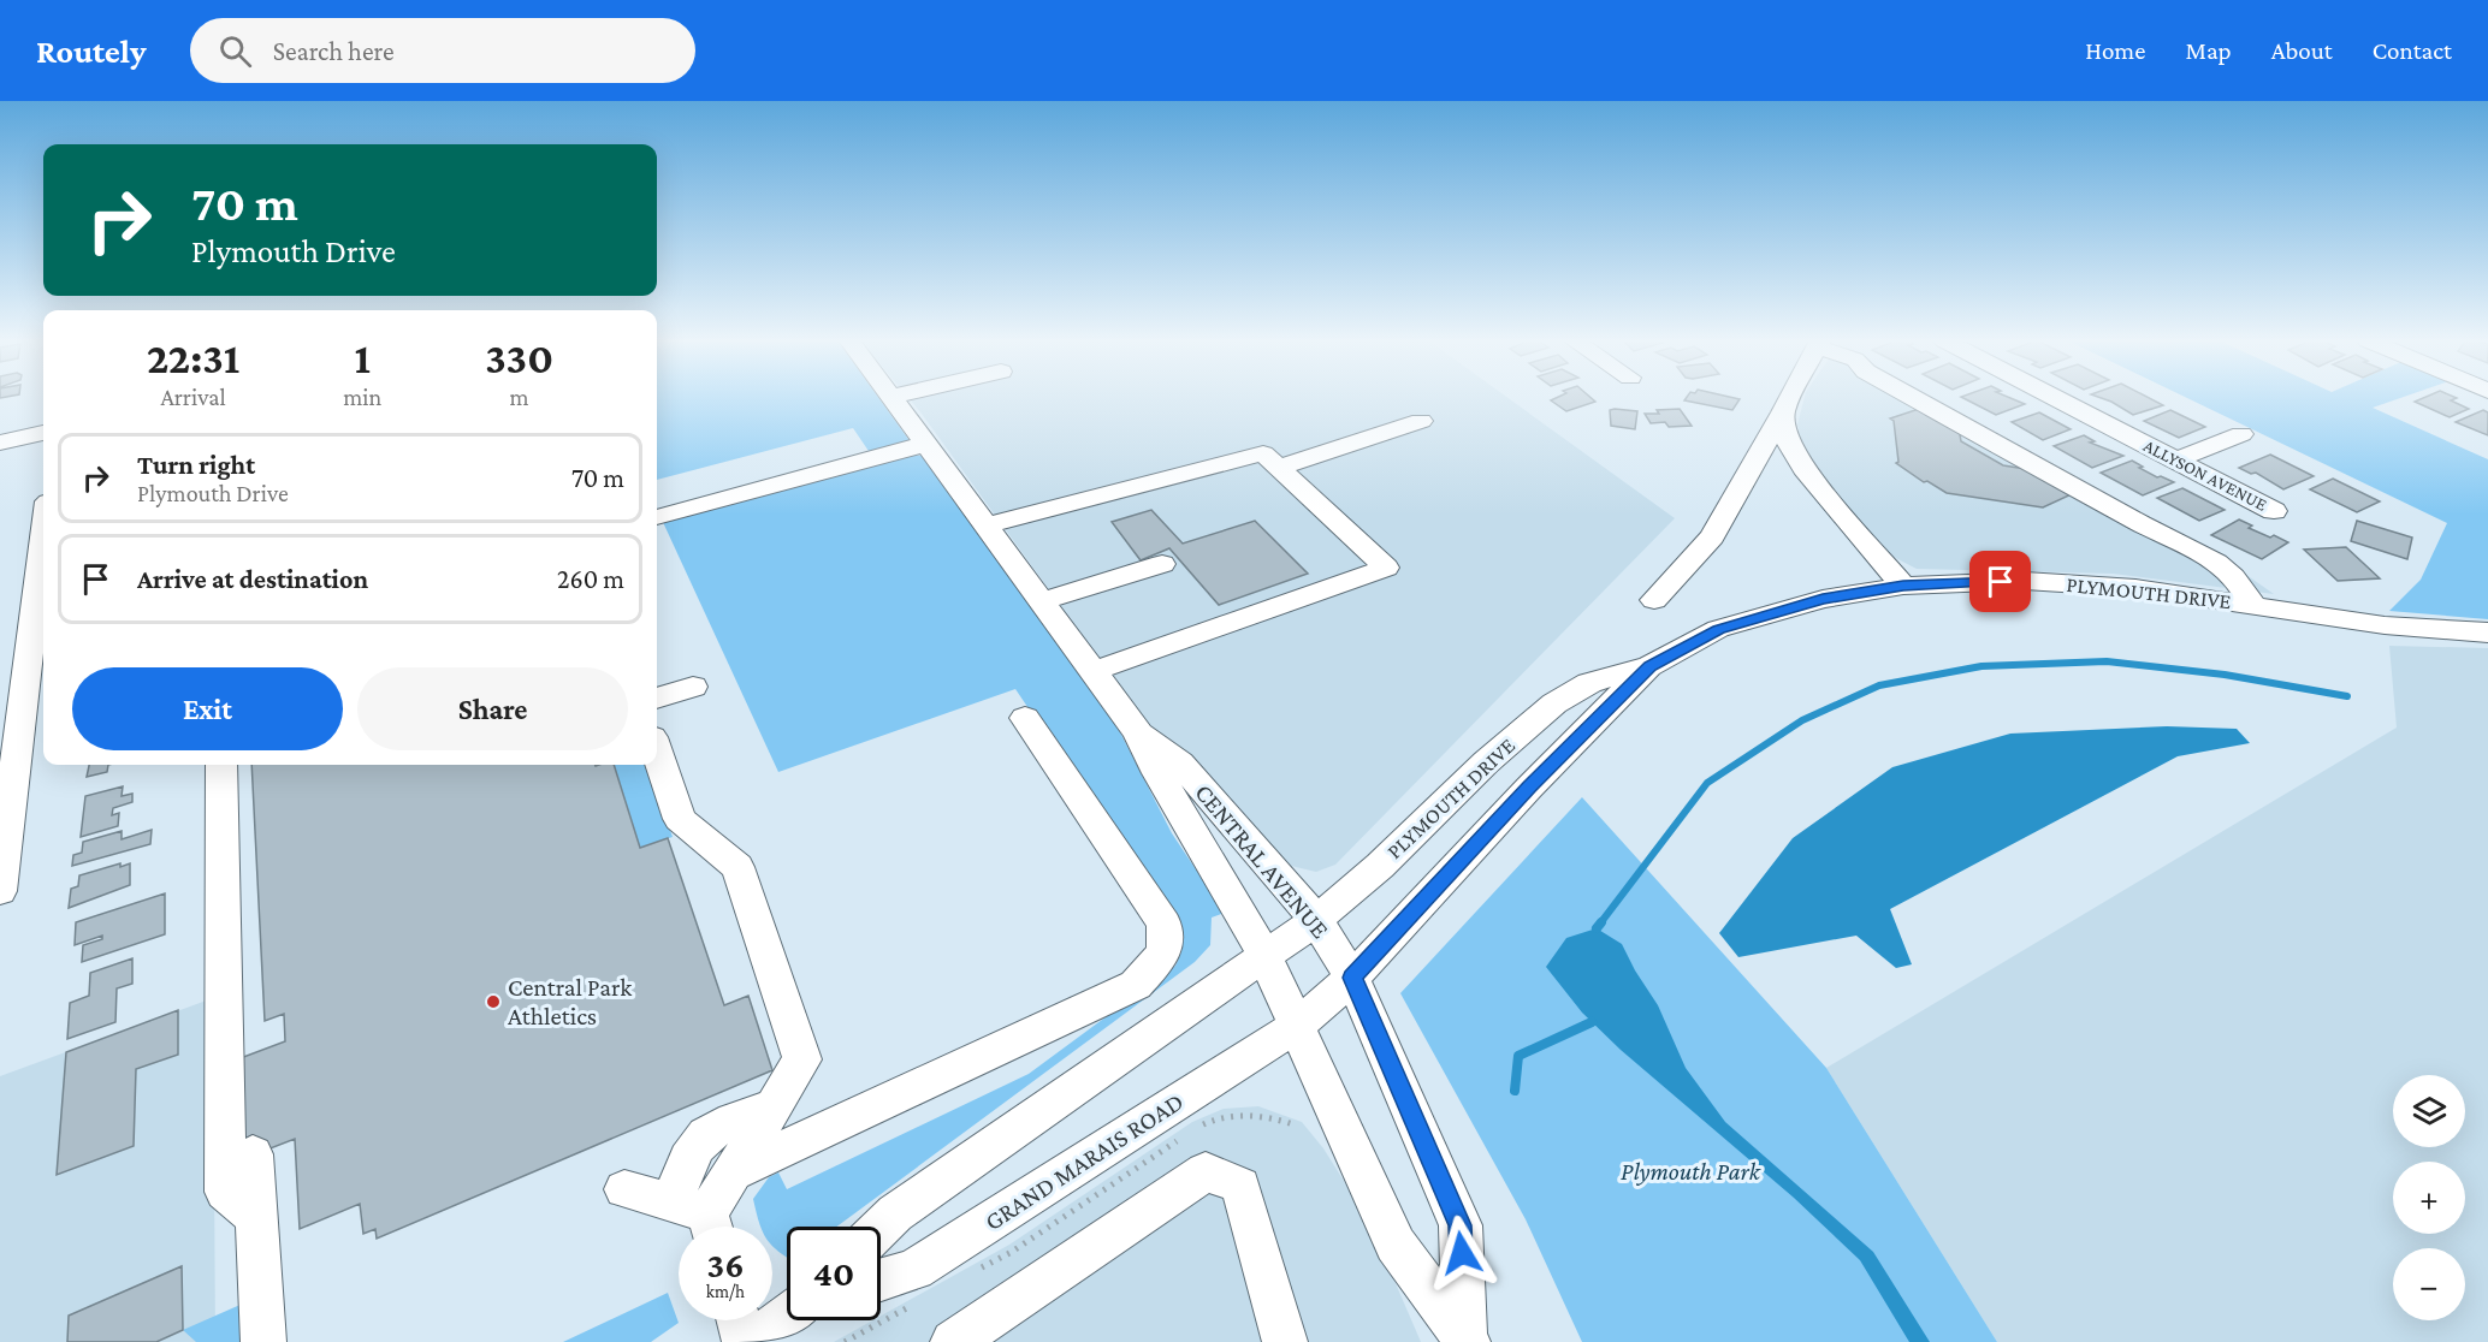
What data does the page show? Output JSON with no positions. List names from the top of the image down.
{
  "streets": {
    "street": [
      "ALLYSON AVENUE",
      "PLYMOUTH DRIVE",
      "CENTRAL AVENUE",
      "GRAND MARAIS ROAD"
    ]
  },
  "crossings": [
    ["PLYMOUTH DRIVE", "CENTRAL AVENUE"],
    ["PLYMOUTH DRIVE", "GRAND MARAIS ROAD"],
    ["CENTRAL AVENUE", "GRAND MARAIS ROAD"]
  ],
  "parks": ["Plymouth Park"],
  "places": ["Central Park Athletics"],
  "page": {
    "header": "Routely",
    "search": "Search here",
    "nav": [
      "Home",
      "Map",
      "About",
      "Contact"
    ],
    "turn": ["70 m", "Plymouth Drive"],
    "eta": [
      "22:31",
      "Arrival",
      "1",
      "min",
      "330",
      "m"
    ],
    "list": [
      {
        "name": "Turn right",
        "note": "Plymouth Drive",
        "value": "70 m"
      },
      {
        "name": "Arrive at destination",
        "value": "260 m"
      }
    ],
    "buttons": ["Exit", "Share"],
    "map_buttons": ["+", "−"],
    "speed": "36 km/h",
    "limit": "40"
  }
}
